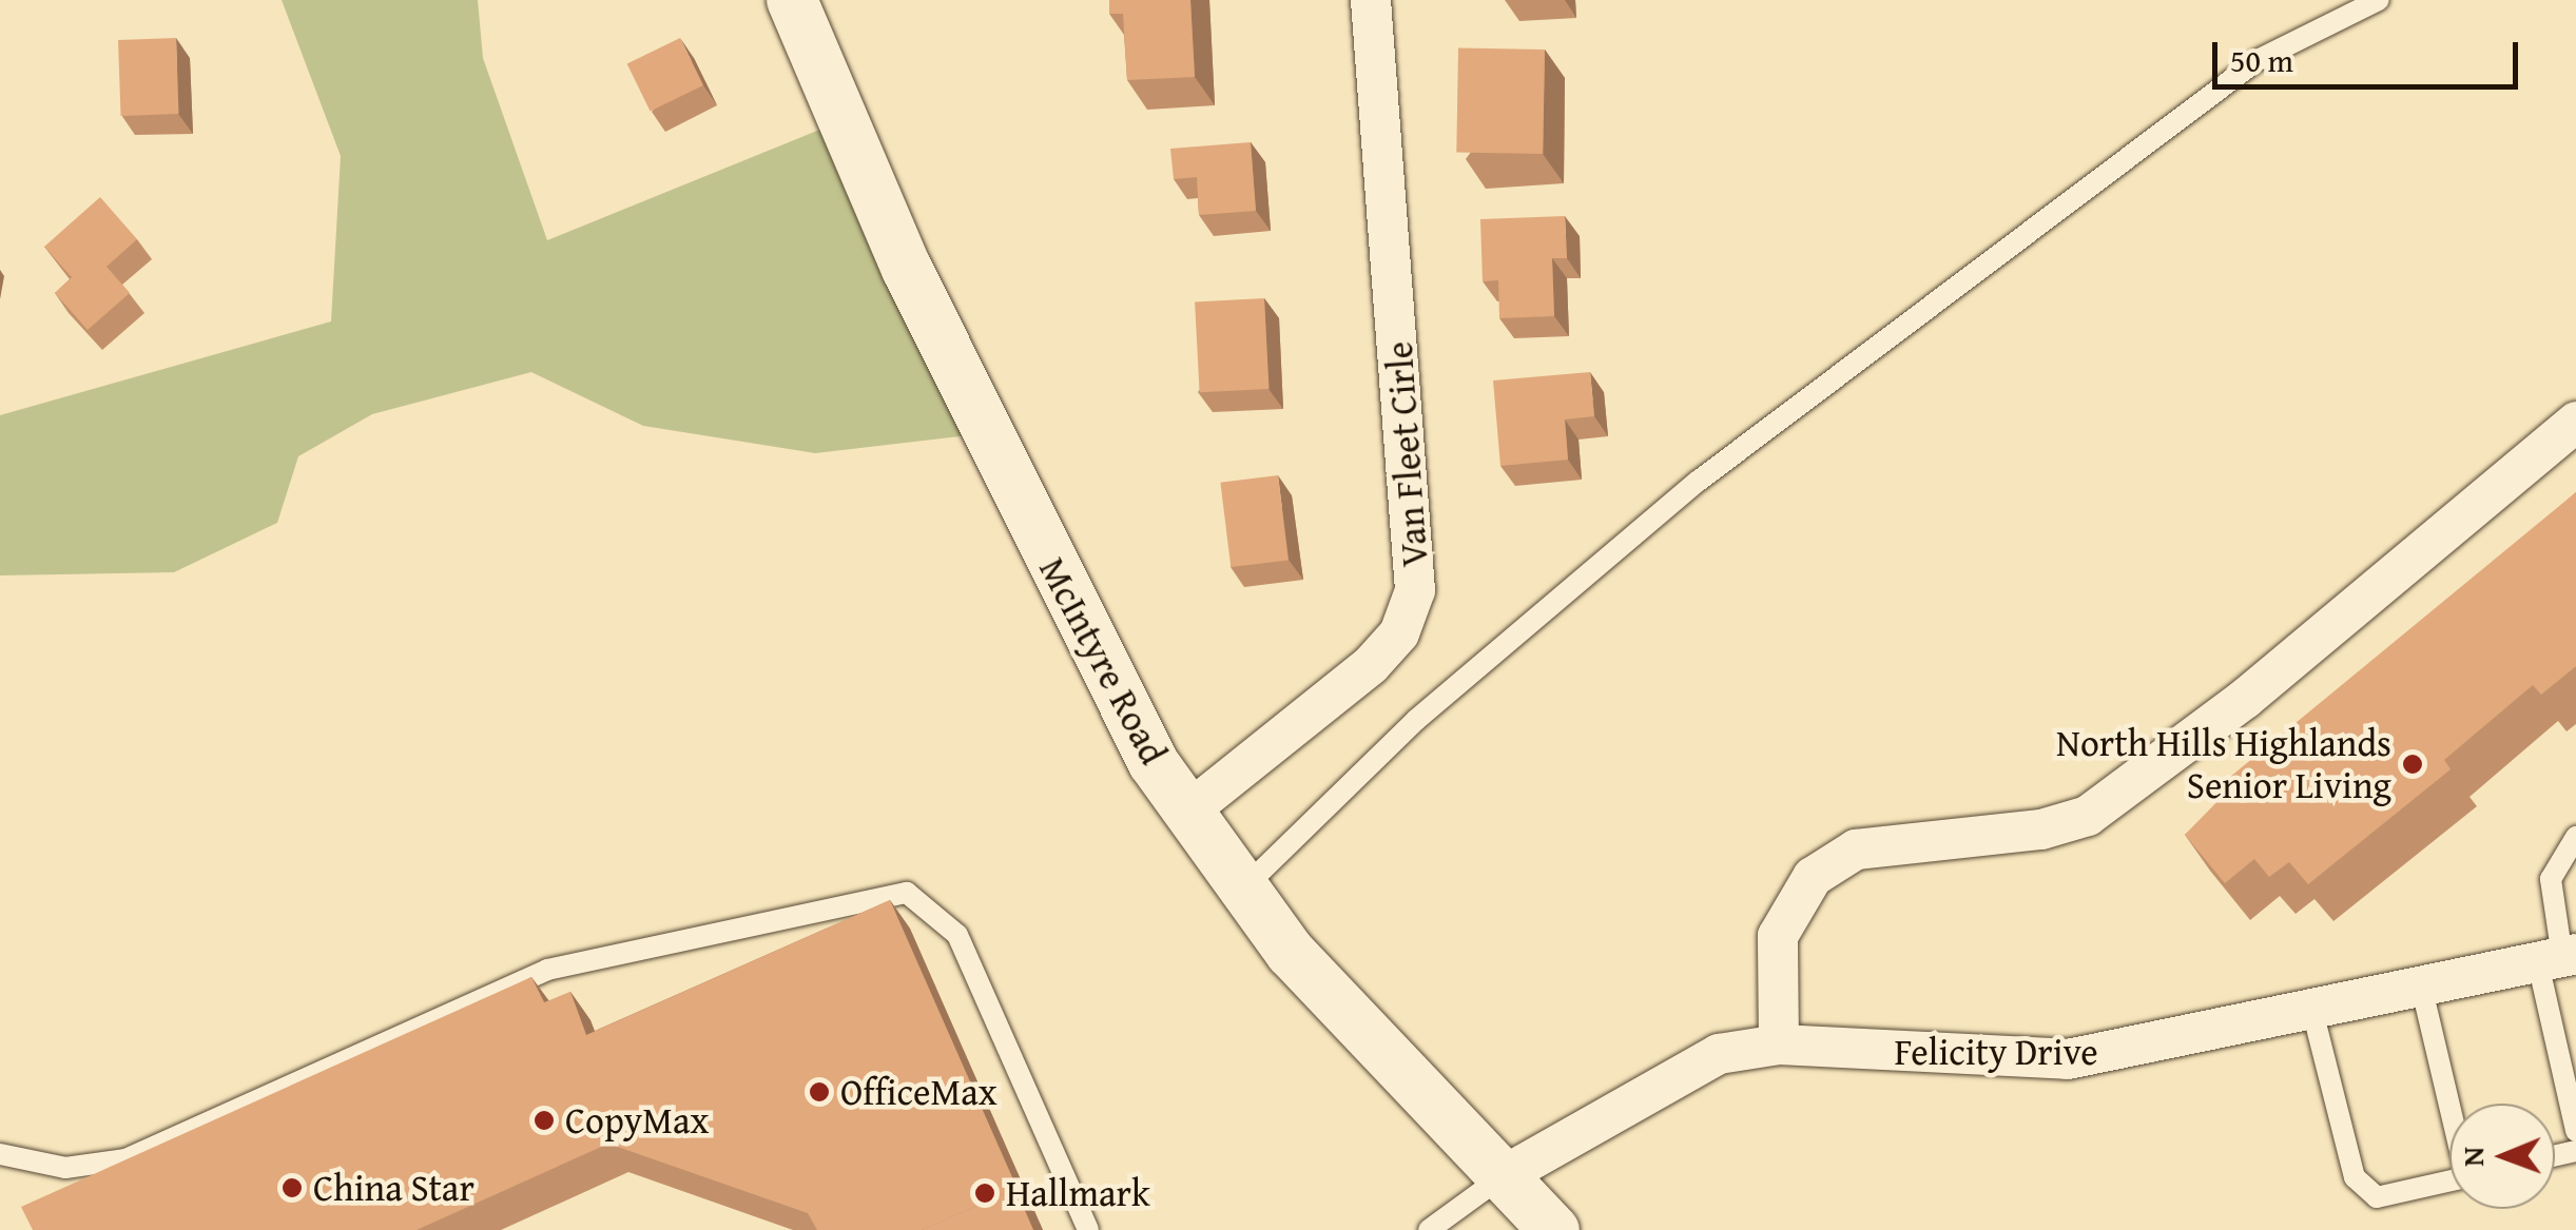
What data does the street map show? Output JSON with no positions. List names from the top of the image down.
{
  "streets": {
    "street": ["Van Fleet Cirle", "McIntyre Road", "Felicity Drive"]
  },
  "crossings": [
    ["Van Fleet Cirle", "McIntyre Road"],
    ["McIntyre Road", "Felicity Drive"]
  ],
  "places": [
    "North Hills Highlands Senior Living",
    "OfficeMax",
    "CopyMax",
    "China Star",
    "Hallmark"
  ],
  "scale_bar": "50 m",
  "north": "left"
}
